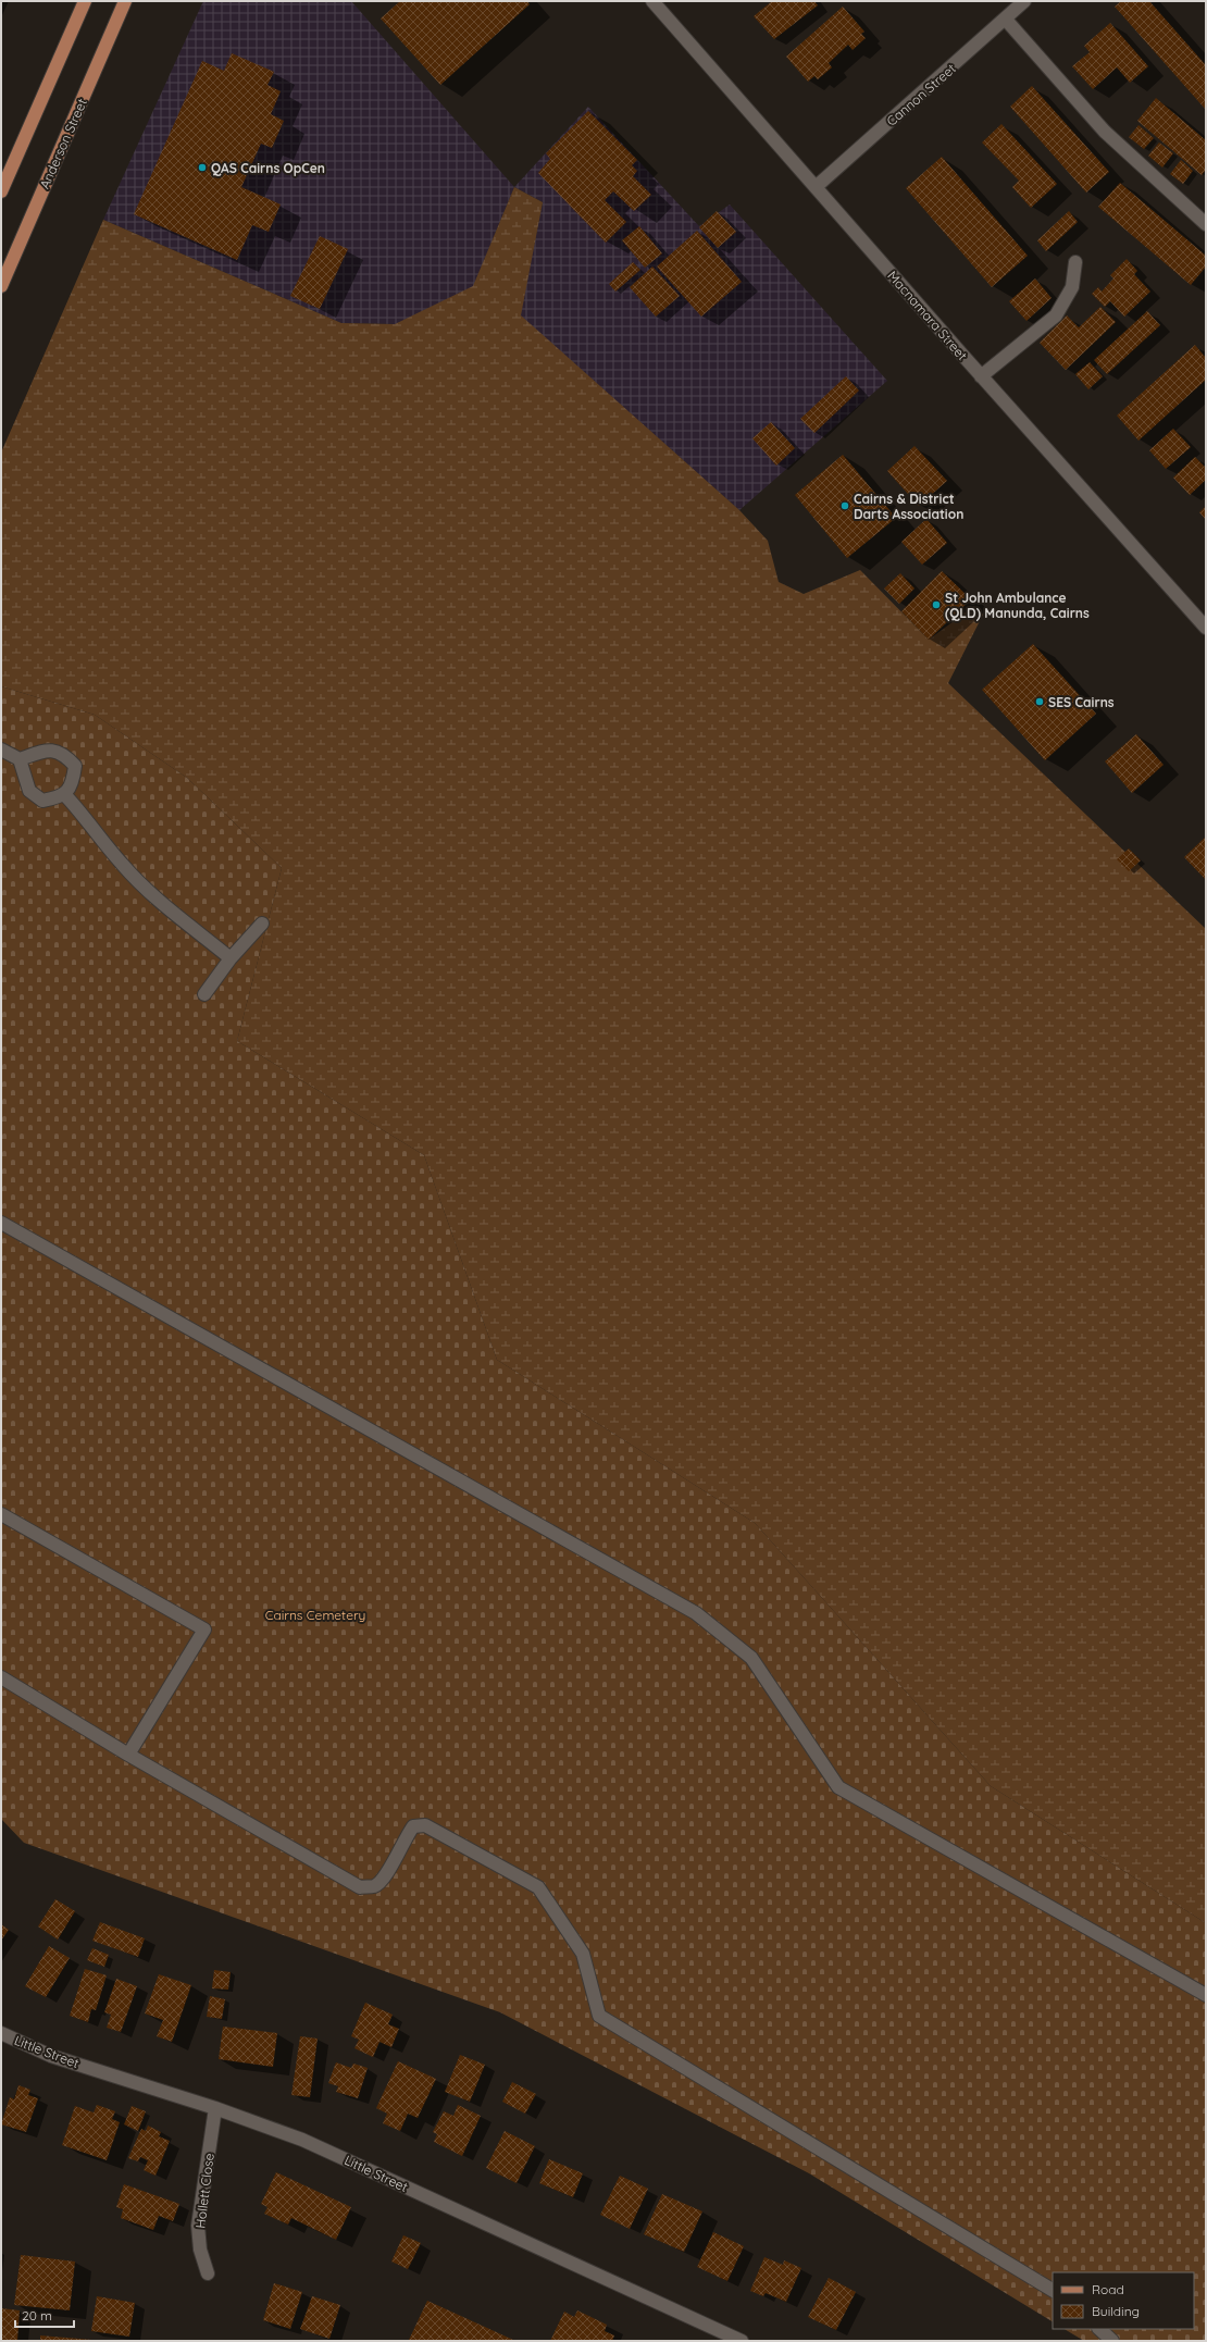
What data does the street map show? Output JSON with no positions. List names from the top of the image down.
{
  "streets": {
    "main road": ["Anderson Street"],
    "street": [
      "Cannon Street",
      "Macnamara Street",
      "Little Street",
      "Hollett Close"
    ]
  },
  "crossings": [
    ["Cannon Street", "Macnamara Street"],
    ["Little Street", "Hollett Close"]
  ],
  "parks": ["Cairns Cemetery"],
  "places": [
    "QAS Cairns OpCen",
    "Cairns & District Darts Association",
    "St John Ambulance (QLD) Manunda, Cairns",
    "SES Cairns"
  ],
  "legend": ["Road", "Building"],
  "scale_bar": "20 m"
}
